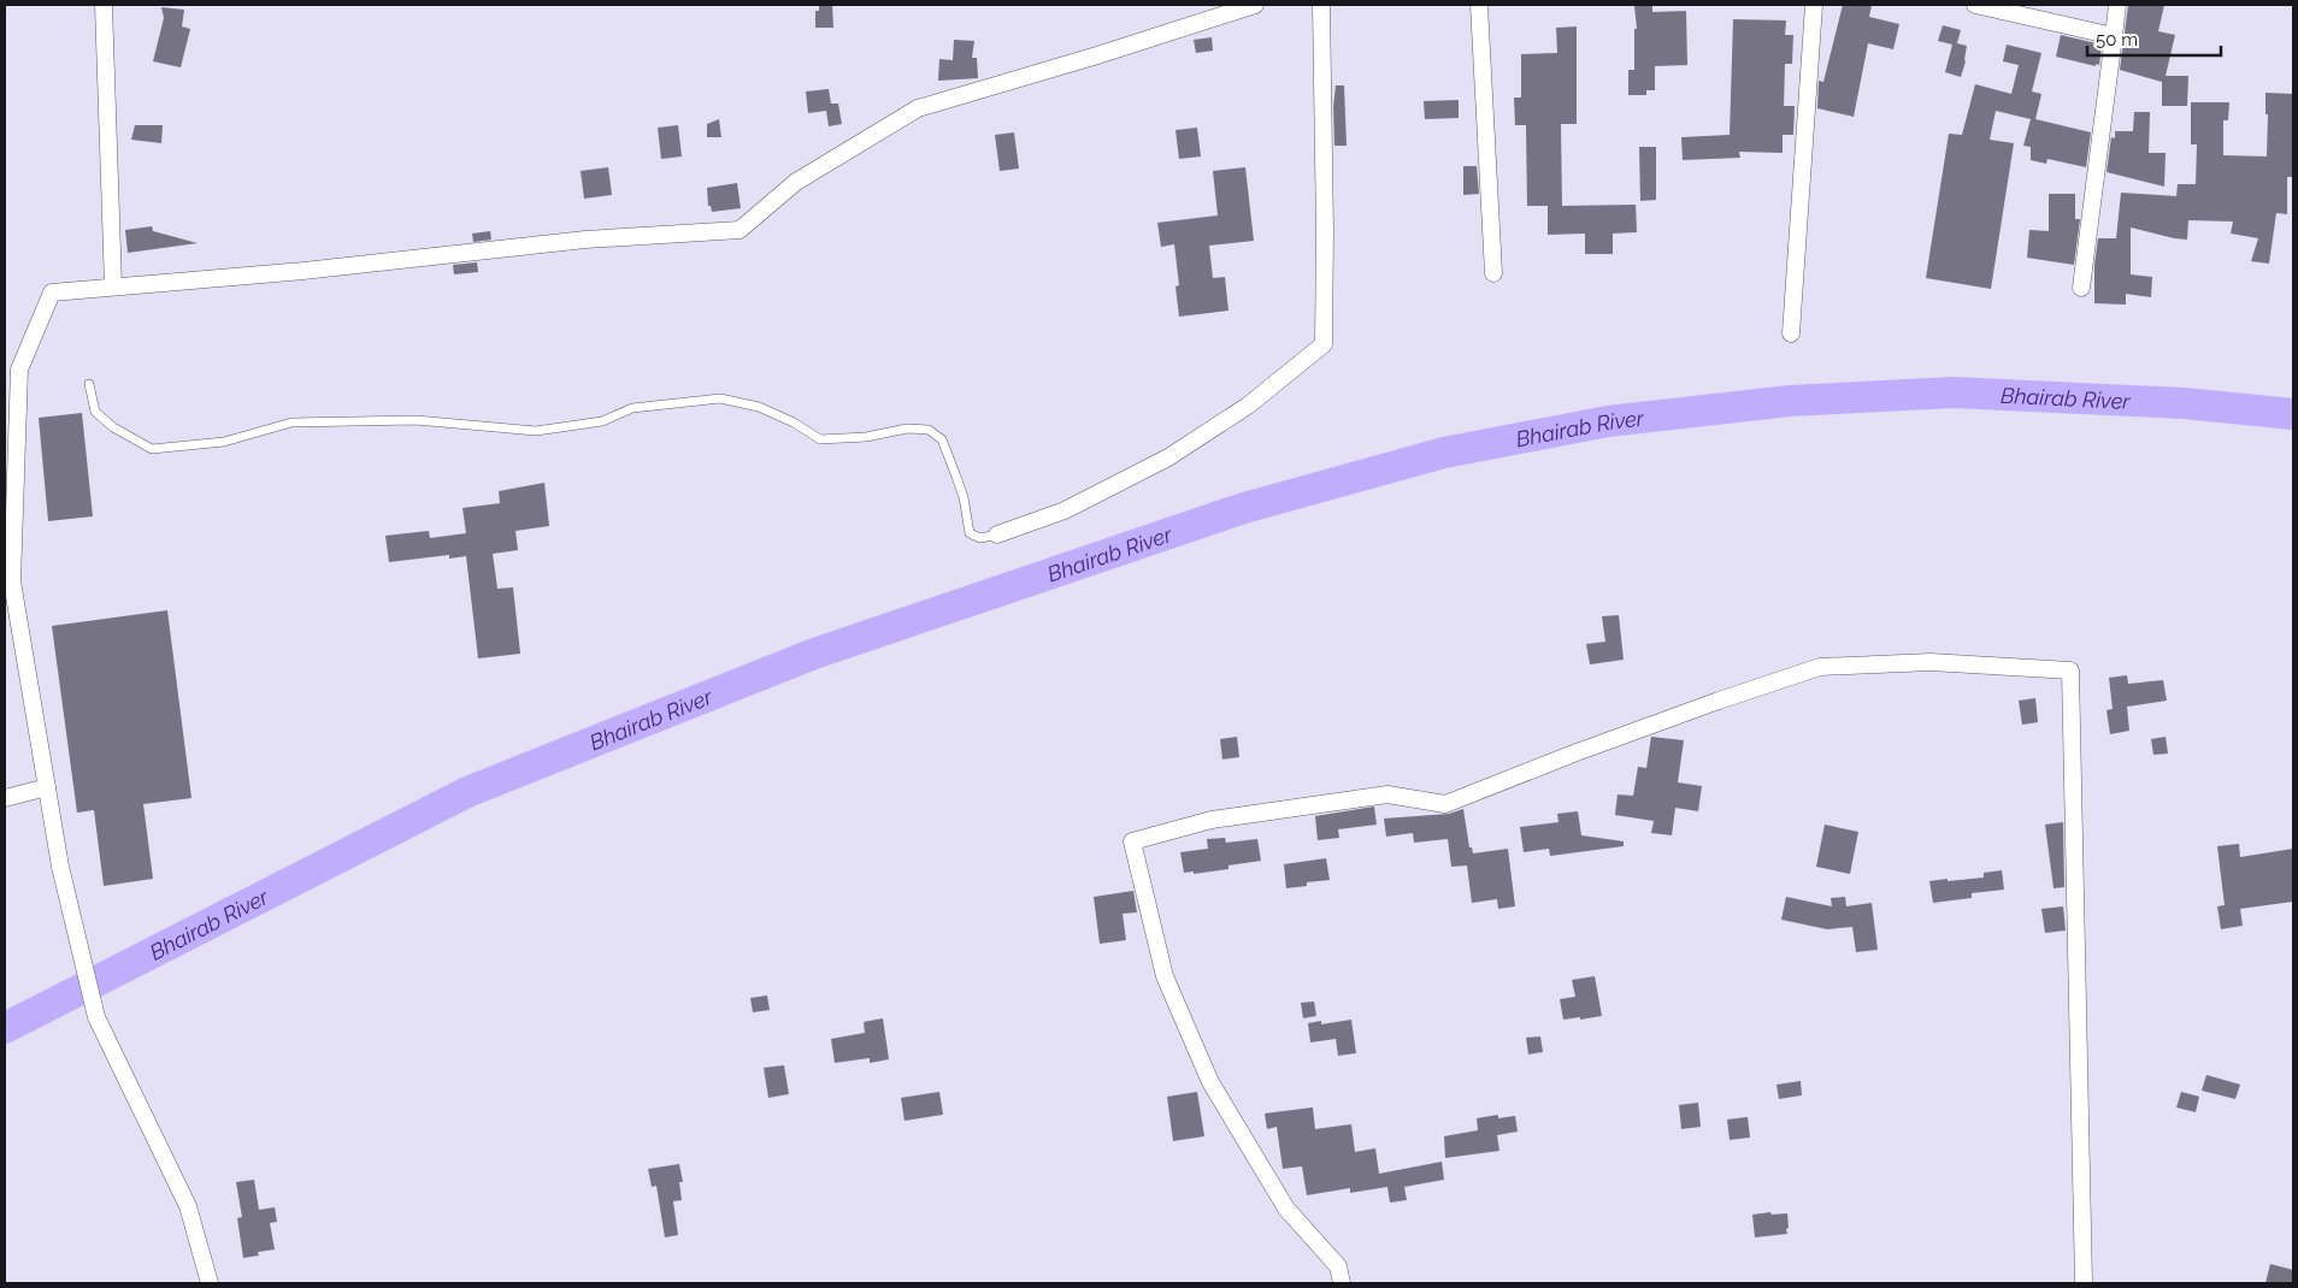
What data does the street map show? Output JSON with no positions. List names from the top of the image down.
{
  "water": ["Bhairab River"],
  "scale_bar": "50 m"
}
